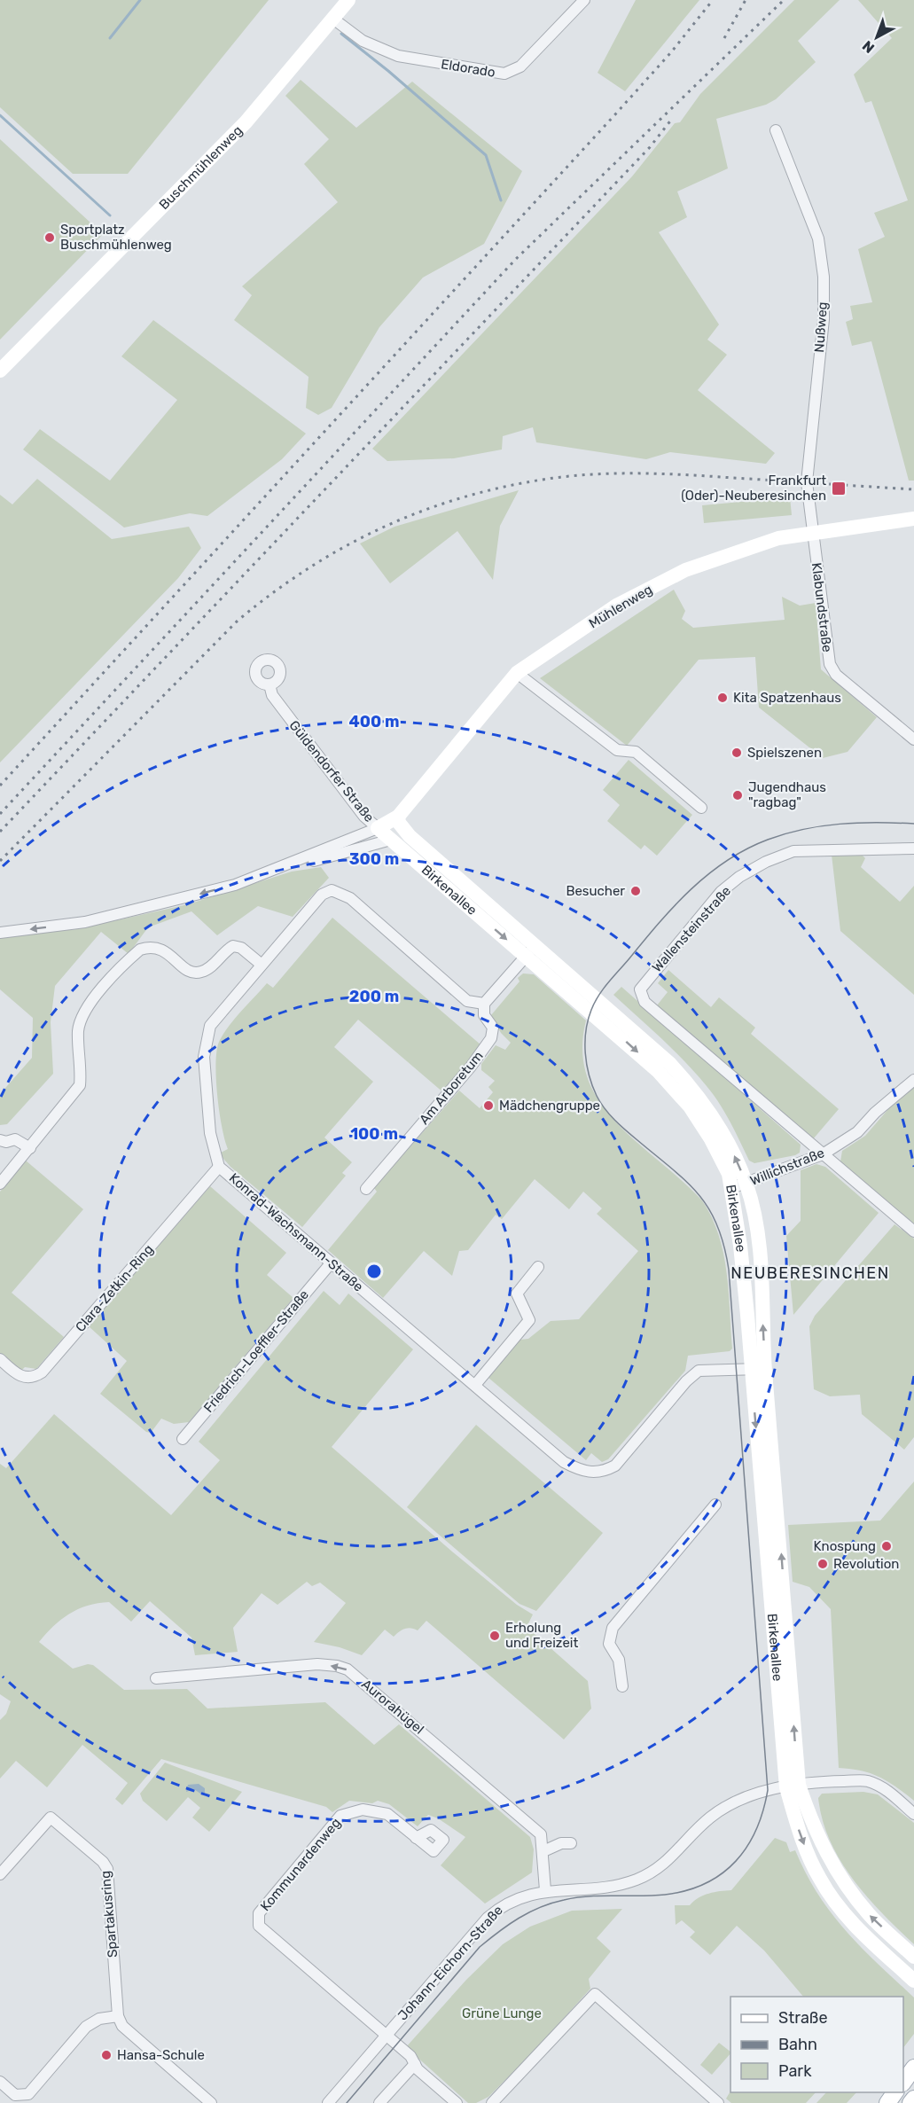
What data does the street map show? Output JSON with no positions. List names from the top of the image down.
{
  "streets": {
    "street": [
      "Eldorado",
      "Buschmühlenweg",
      "Nußweg",
      "Mühlenweg",
      "Klabundstraße",
      "Güldendorfer Straße",
      "Birkenallee",
      "Wallensteinstraße",
      "Am Arboretum",
      "Willichstraße",
      "Konrad-Wachsmann-Straße",
      "Clara-Zetkin-Ring",
      "Friedrich-Loeffler-Straße",
      "Aurorahügel",
      "Kommunardenweg",
      "Spartakusring",
      "Johann-Eichorn-Straße"
    ]
  },
  "crossings": [
    ["Eldorado", "Buschmühlenweg"],
    ["Nußweg", "Mühlenweg"],
    ["Nußweg", "Klabundstraße"],
    ["Mühlenweg", "Klabundstraße"],
    ["Mühlenweg", "Birkenallee"],
    ["Güldendorfer Straße", "Birkenallee"],
    ["Birkenallee", "Willichstraße"],
    ["Birkenallee", "Konrad-Wachsmann-Straße"],
    ["Birkenallee", "Johann-Eichorn-Straße"],
    ["Wallensteinstraße", "Willichstraße"],
    ["Am Arboretum", "Konrad-Wachsmann-Straße"],
    ["Konrad-Wachsmann-Straße", "Clara-Zetkin-Ring"],
    ["Konrad-Wachsmann-Straße", "Friedrich-Loeffler-Straße"],
    ["Aurorahügel", "Johann-Eichorn-Straße"],
    ["Kommunardenweg", "Johann-Eichorn-Straße"]
  ],
  "one_way": ["Güldendorfer Straße", "Aurorahügel"],
  "districts": ["NEUBERESINCHEN"],
  "parks": ["Grüne Lunge"],
  "places": {
    "other": [
      "Sportplatz Buschmühlenweg",
      "Kita Spatzenhaus",
      "Spielszenen",
      "Jugendhaus \"ragbag\"",
      "Besucher",
      "Mädchengruppe",
      "Knospung",
      "Revolution",
      "Erholung und Freizeit",
      "Hansa-Schule"
    ],
    "transit": ["Frankfurt (Oder)-Neuberesinchen"]
  },
  "legend": ["Straße", "Bahn", "Park"],
  "north": "bottom left",
  "rings": [
    "400 m",
    "300 m",
    "200 m",
    "100 m"
  ]
}
